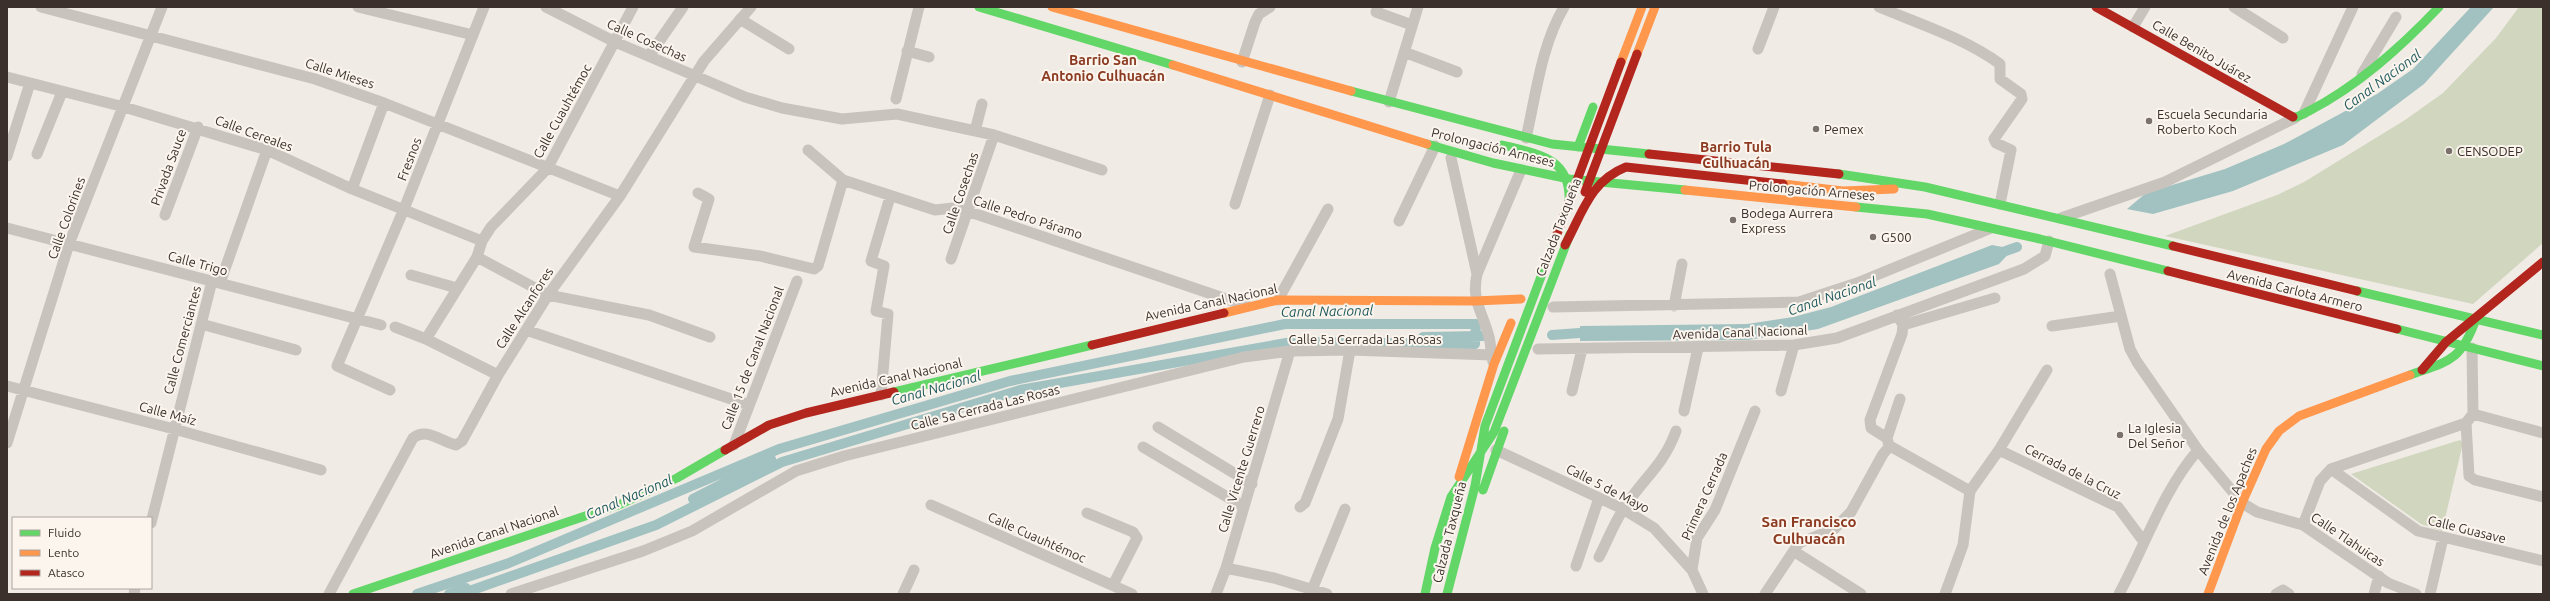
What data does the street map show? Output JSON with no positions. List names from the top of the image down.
{
  "streets": {
    "main road": [
      "Calle Benito Juárez",
      "Prolongación Arneses",
      "Calzada Taxqueña",
      "Avenida Carlota Armero",
      "Avenida Canal Nacional",
      "Avenida de los Apaches"
    ],
    "street": [
      "Calle Cosechas",
      "Calle Mieses",
      "Calle Cuauhtémoc",
      "Calle Cereales",
      "Fresnos",
      "Privada Sauce",
      "Calle Pedro Páramo",
      "Calle Colorines",
      "Calle Trigo",
      "Calle Alcanfores",
      "Calle 5a Cerrada Las Rosas",
      "Calle Comerciantes",
      "Calle 15 de Canal Nacional",
      "Calle Maíz",
      "Calle Vicente Guerrero",
      "Cerrada de la Cruz",
      "Calle 5 de Mayo",
      "Primera Cerrada",
      "Calle Guasave",
      "Calle Tlahuicas"
    ]
  },
  "crossings": [
    ["Calle Cosechas", "Calle Cuauhtémoc"],
    ["Calle Cosechas", "Calle Pedro Páramo"],
    ["Calle Cosechas", "Calle Alcanfores"],
    ["Calle Mieses", "Calle Cuauhtémoc"],
    ["Calle Mieses", "Fresnos"],
    ["Calle Mieses", "Calle Colorines"],
    ["Calle Mieses", "Calle Alcanfores"],
    ["Calle Cuauhtémoc", "Calle Cereales"],
    ["Calle Cereales", "Fresnos"],
    ["Calle Cereales", "Privada Sauce"],
    ["Calle Cereales", "Calle Colorines"],
    ["Calle Cereales", "Calle Comerciantes"],
    ["Prolongación Arneses", "Calzada Taxqueña"],
    ["Prolongación Arneses", "Avenida Carlota Armero"],
    ["Prolongación Arneses", "Avenida Canal Nacional"],
    ["Fresnos", "Calle Trigo"],
    ["Calle Pedro Páramo", "Avenida Canal Nacional"],
    ["Calle Colorines", "Calle Trigo"],
    ["Calle Colorines", "Calle Maíz"],
    ["Calzada Taxqueña", "Avenida Canal Nacional"],
    ["Calzada Taxqueña", "Calle 5a Cerrada Las Rosas"],
    ["Calzada Taxqueña", "Calle 5 de Mayo"],
    ["Calle Trigo", "Calle Comerciantes"],
    ["Avenida Carlota Armero", "Avenida Canal Nacional"],
    ["Avenida Carlota Armero", "Avenida de los Apaches"],
    ["Avenida Canal Nacional", "Calle 15 de Canal Nacional"],
    ["Calle 5a Cerrada Las Rosas", "Calle Vicente Guerrero"],
    ["Calle Comerciantes", "Calle Maíz"],
    ["Calle 5 de Mayo", "Primera Cerrada"],
    ["Avenida de los Apaches", "Calle Tlahuicas"]
  ],
  "districts": ["Barrio San Antonio Culhuacán", "Barrio Tula Culhuacán", "San Francisco Culhuacán"],
  "water": ["Canal Nacional"],
  "places": [
    "Escuela Secundaria Roberto Koch",
    "Pemex",
    "CENSODEP",
    "Bodega Aurrera Express",
    "G500",
    "La Iglesia Del Señor"
  ],
  "legend": ["Fluido", "Lento", "Atasco"]
}
